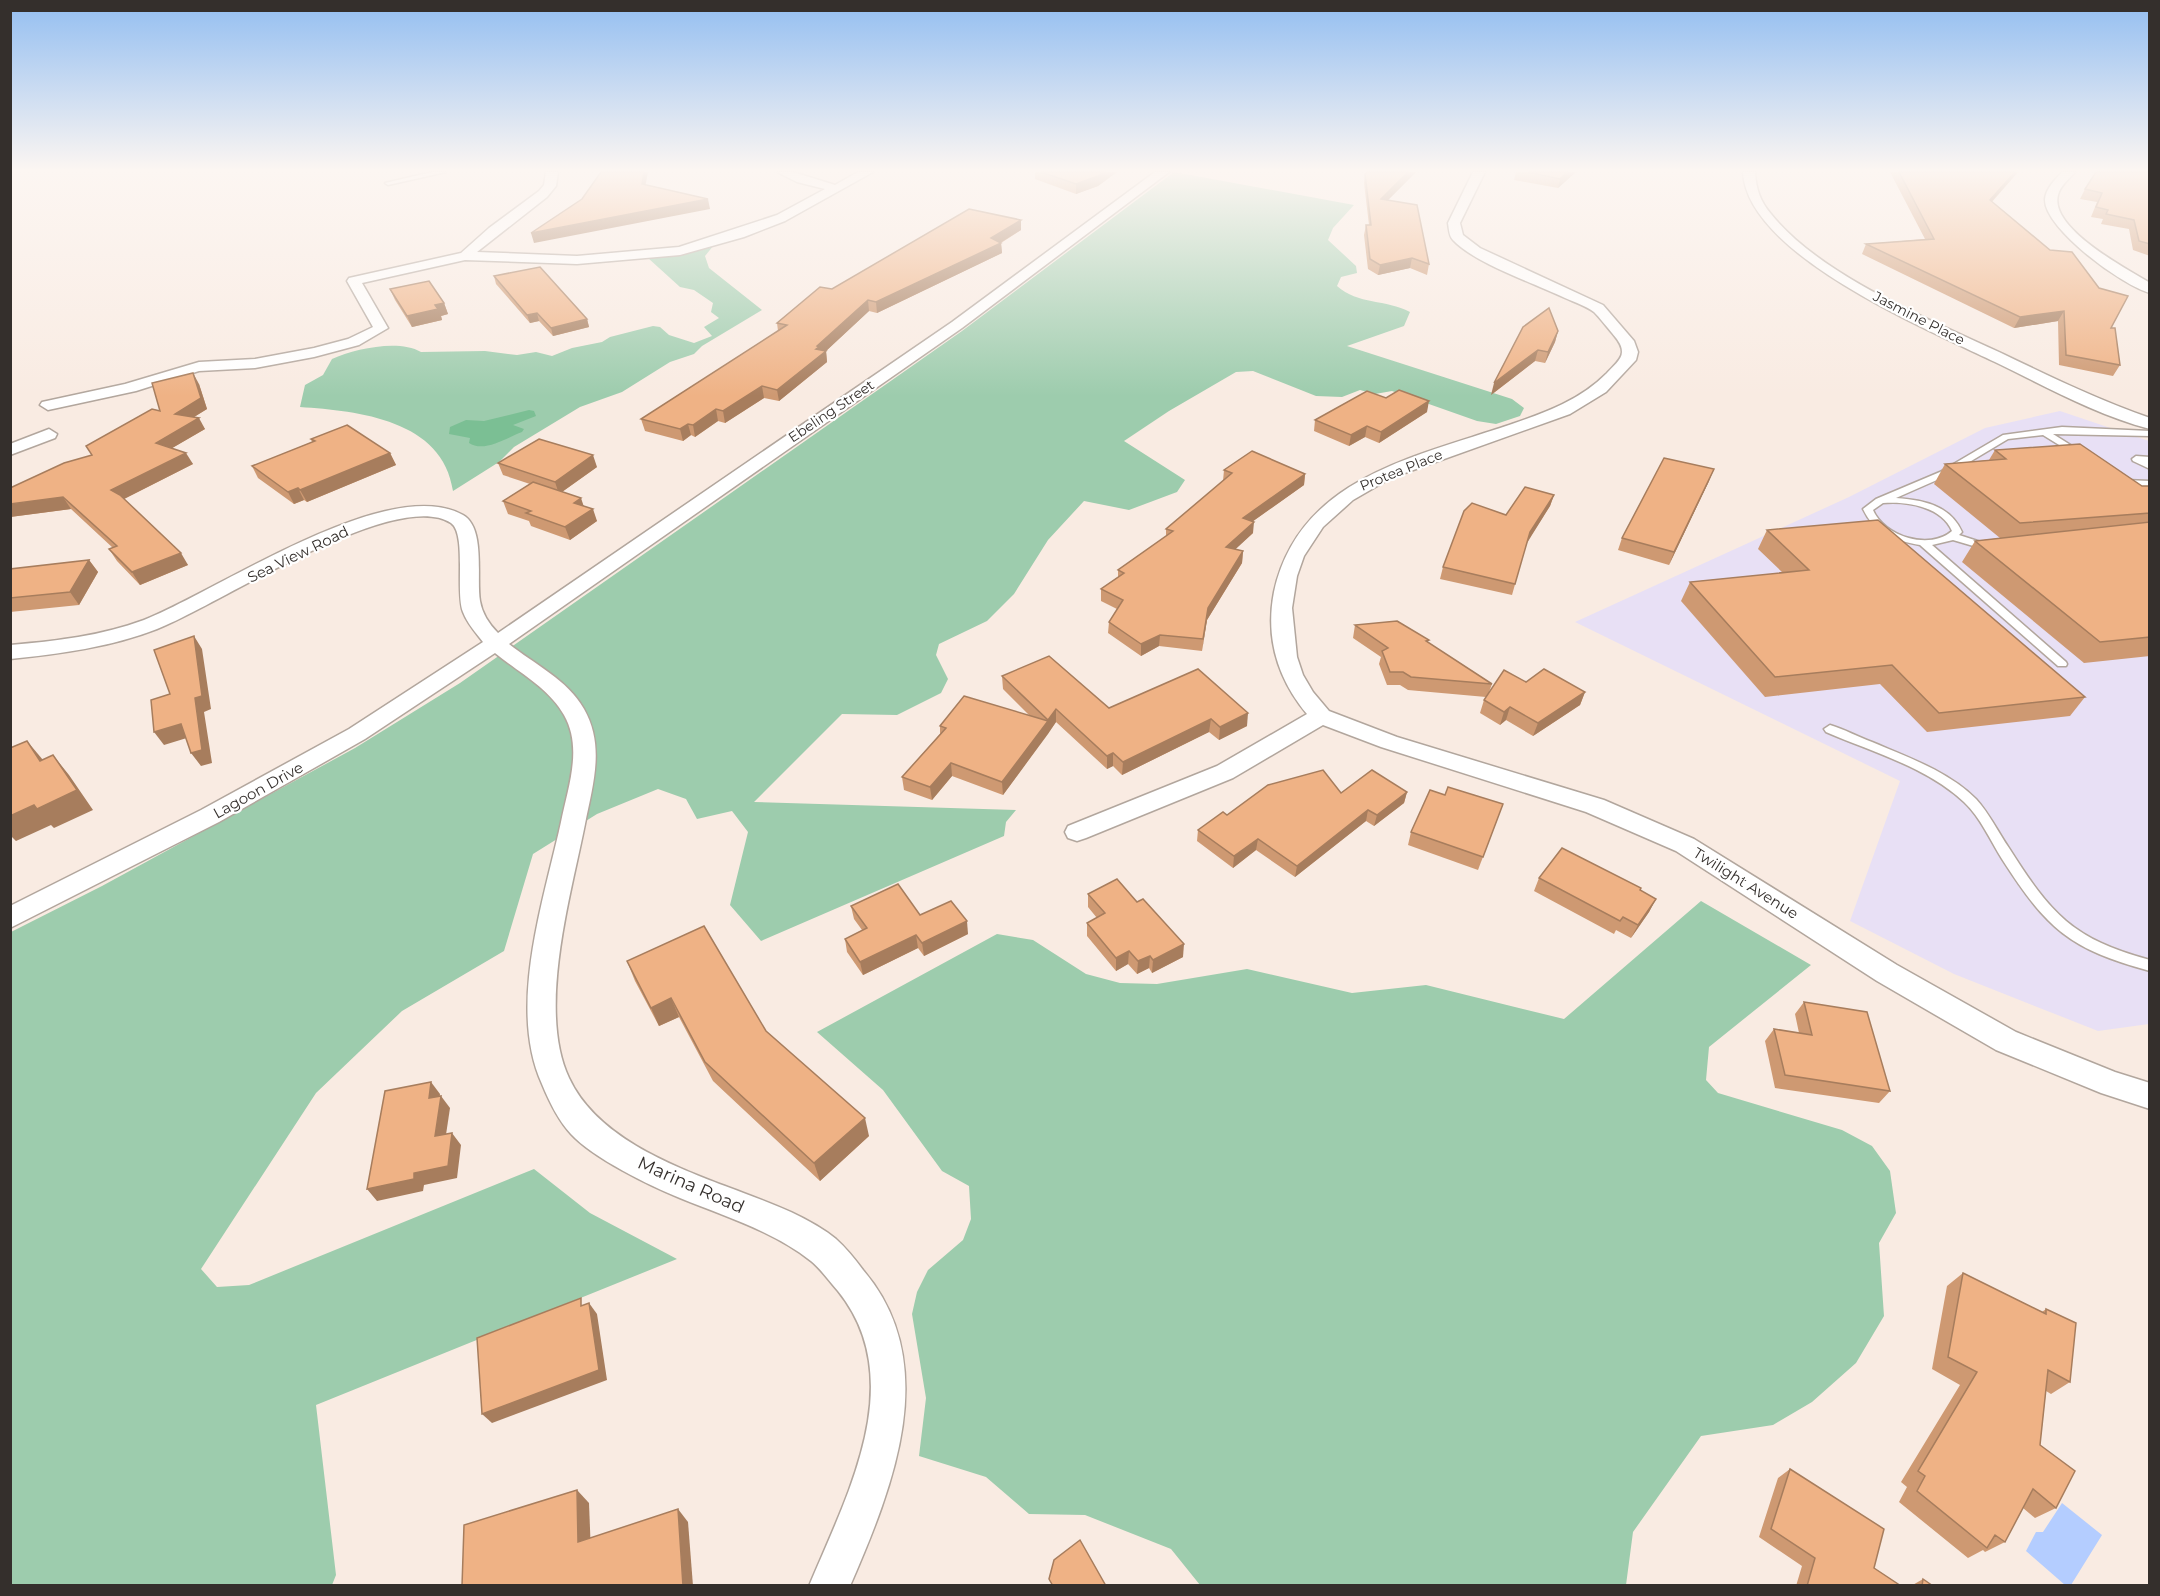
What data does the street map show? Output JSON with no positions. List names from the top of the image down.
{
  "streets": {
    "street": [
      "Jasmine Place",
      "Ebeling Street",
      "Protea Place",
      "Sea View Road",
      "Lagoon Drive",
      "Twilight Avenue",
      "Marina Road"
    ]
  },
  "crossings": [
    ["Ebeling Street", "Sea View Road"],
    ["Ebeling Street", "Lagoon Drive"],
    ["Ebeling Street", "Marina Road"],
    ["Protea Place", "Twilight Avenue"],
    ["Sea View Road", "Lagoon Drive"],
    ["Sea View Road", "Marina Road"],
    ["Lagoon Drive", "Marina Road"]
  ]
}
